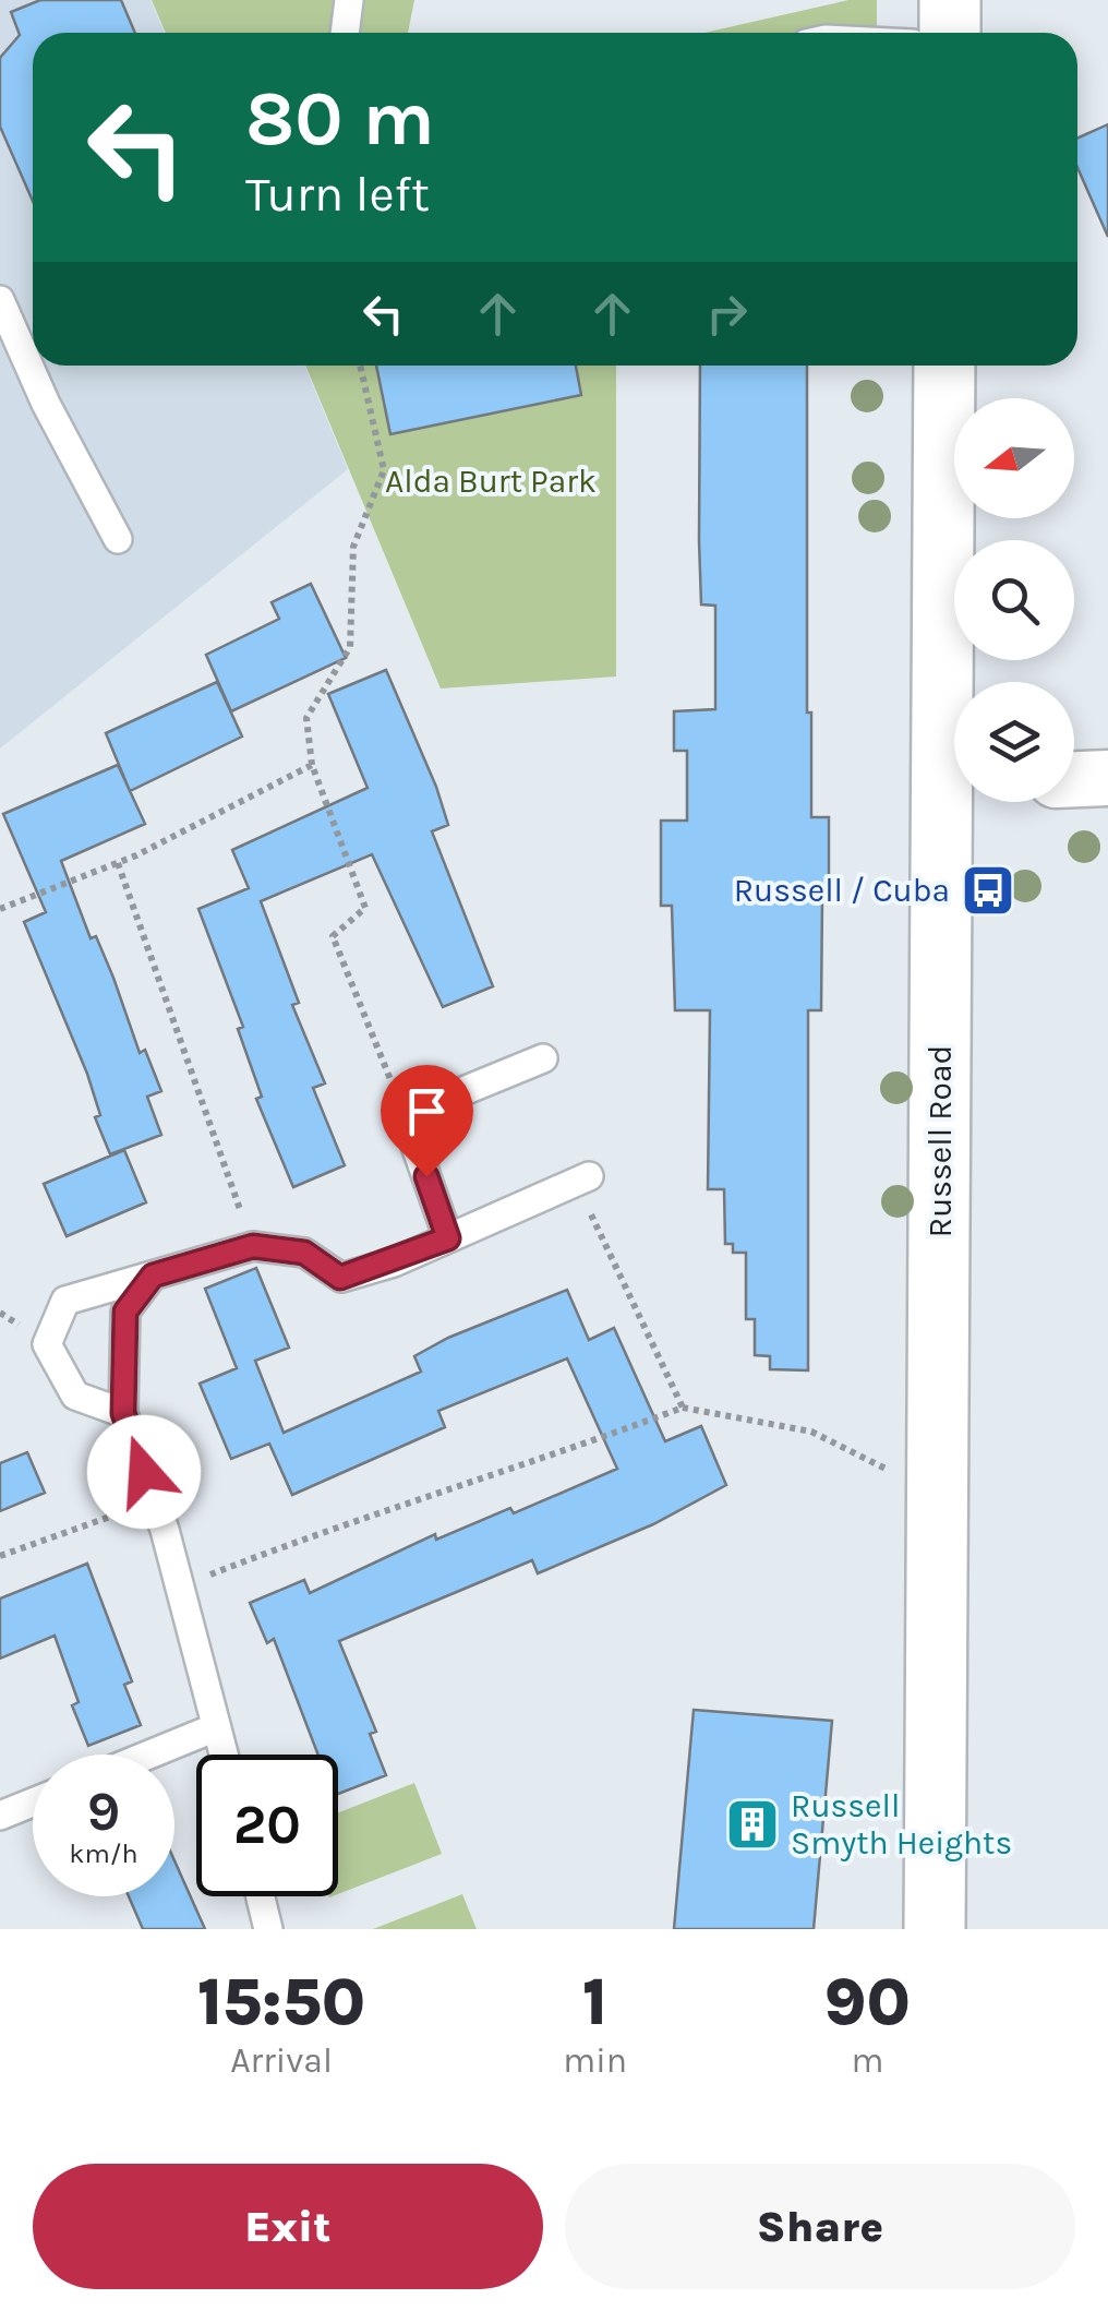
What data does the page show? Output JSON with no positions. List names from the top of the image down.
{
  "streets": {
    "street": ["Russell Road"]
  },
  "parks": ["Alda Burt Park"],
  "places": {
    "bus stop": ["Russell / Cuba"],
    "building": ["Russell Smyth Heights"]
  },
  "north": "left",
  "page": {
    "turn": ["80 m", "Turn left"],
    "speed": "9 km/h",
    "limit": "20",
    "eta": [
      "15:50",
      "Arrival",
      "1",
      "min",
      "90",
      "m"
    ],
    "buttons": ["Exit", "Share"]
  }
}
